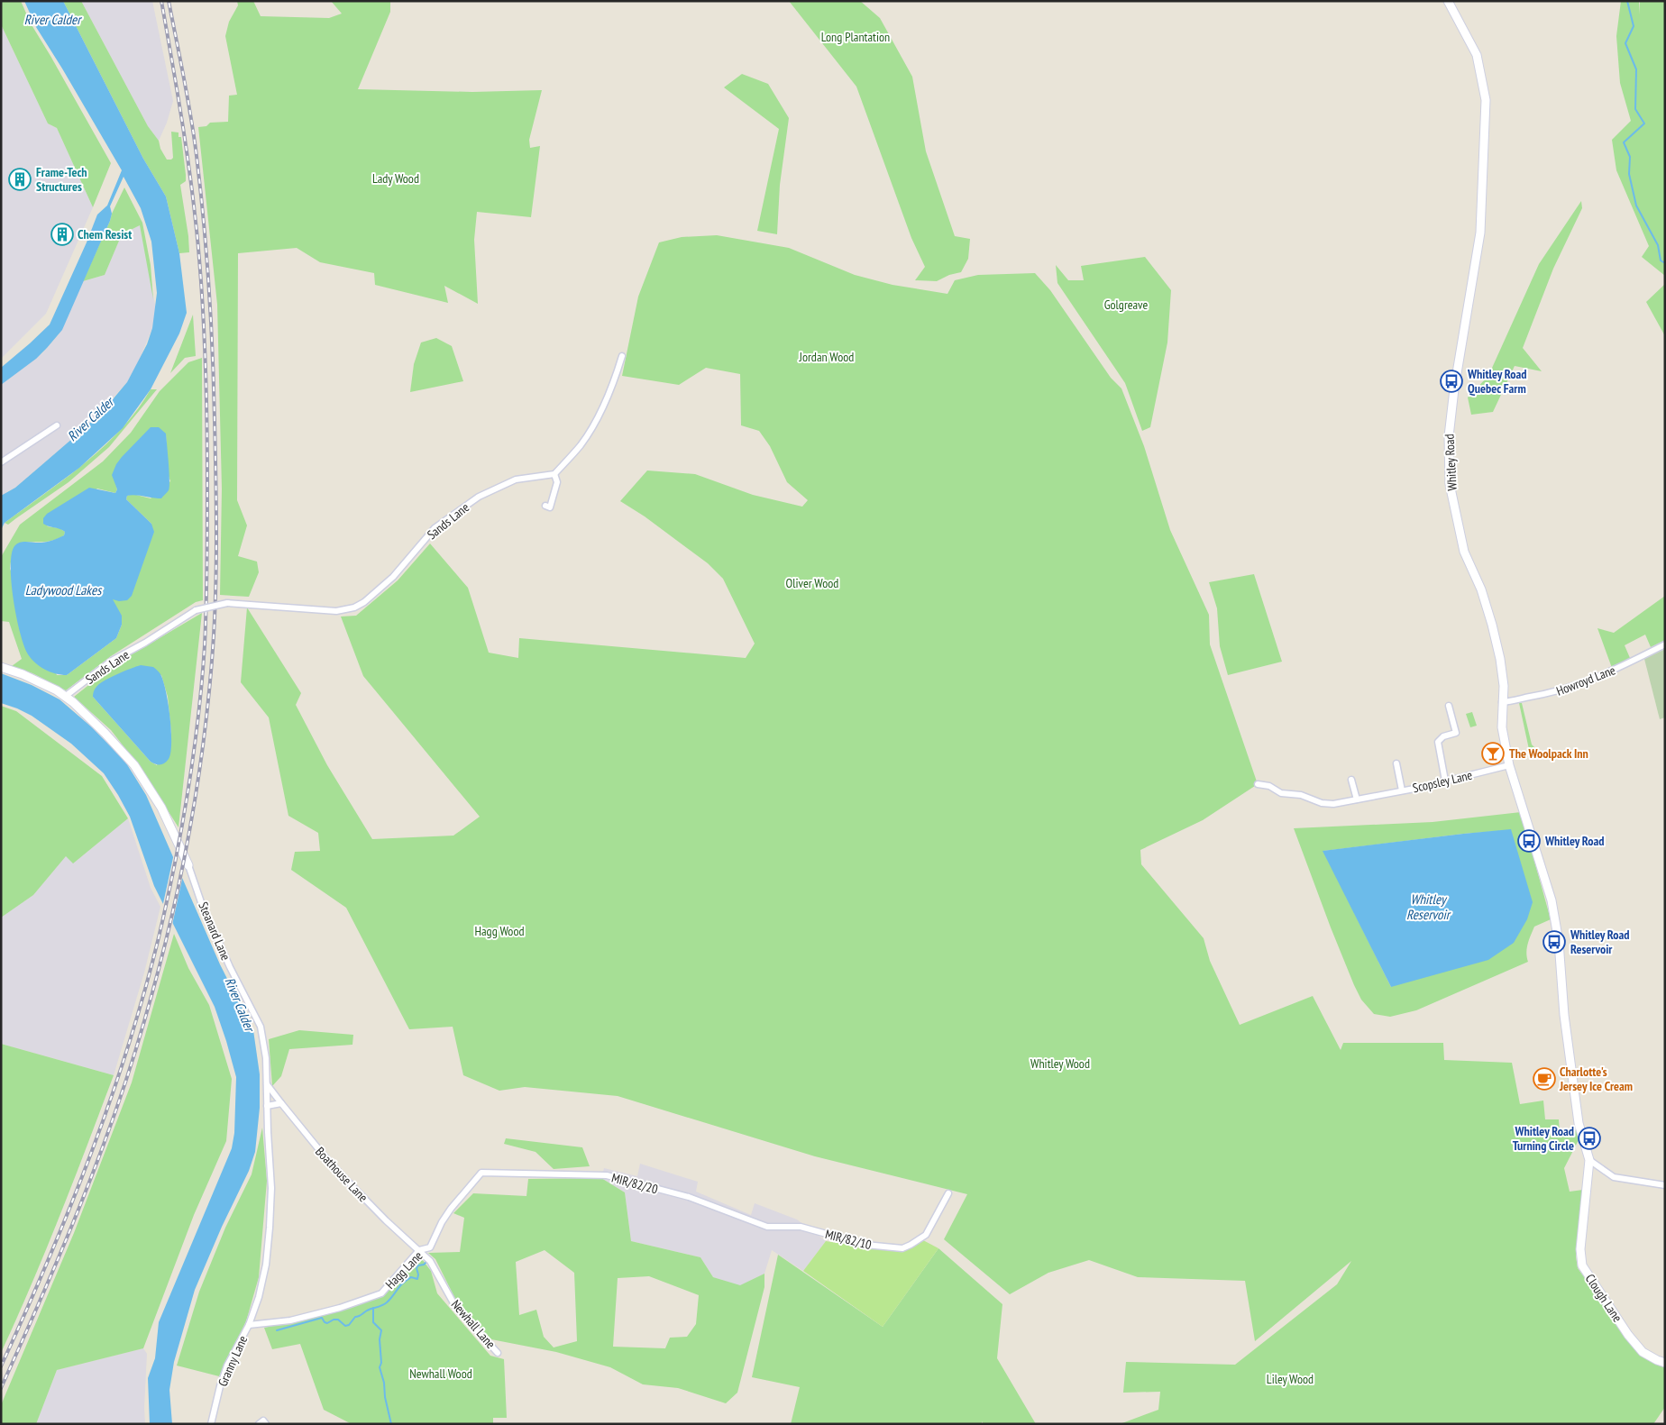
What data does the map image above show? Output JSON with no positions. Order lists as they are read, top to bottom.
{
  "streets": {
    "street": [
      "Whitley Road",
      "Sands Lane",
      "Howroyd Lane",
      "Scopsley Lane",
      "Steanard Lane",
      "Boathouse Lane",
      "MIR/82/20",
      "MIR/82/10",
      "Hagg Lane",
      "Clough Lane",
      "Newhall Lane",
      "Granny Lane"
    ]
  },
  "crossings": [
    ["Whitley Road", "Howroyd Lane"],
    ["Whitley Road", "Scopsley Lane"],
    ["Whitley Road", "Clough Lane"],
    ["Sands Lane", "Steanard Lane"],
    ["Steanard Lane", "Boathouse Lane"],
    ["Steanard Lane", "Hagg Lane"],
    ["Steanard Lane", "Granny Lane"],
    ["Boathouse Lane", "Hagg Lane"],
    ["Boathouse Lane", "Newhall Lane"],
    ["MIR/82/20", "MIR/82/10"],
    ["MIR/82/20", "Hagg Lane"],
    ["Hagg Lane", "Newhall Lane"],
    ["Hagg Lane", "Granny Lane"]
  ],
  "water": ["River Calder", "Ladywood Lakes", "Whitley Reservoir"],
  "parks": [
    "Long Plantation",
    "Lady Wood",
    "Golgreave",
    "Jordan Wood",
    "Oliver Wood",
    "Hagg Wood",
    "Whitley Wood",
    "Newhall Wood",
    "Liley Wood"
  ],
  "places": {
    "building": ["Frame-Tech Structures", "Chem Resist"],
    "bus stop": [
      "Whitley Road Quebec Farm",
      "Whitley Road",
      "Whitley Road Reservoir",
      "Whitley Road Turning Circle"
    ],
    "bar": ["The Woolpack Inn"],
    "cafe": ["Charlotte's Jersey Ice Cream"]
  }
}
